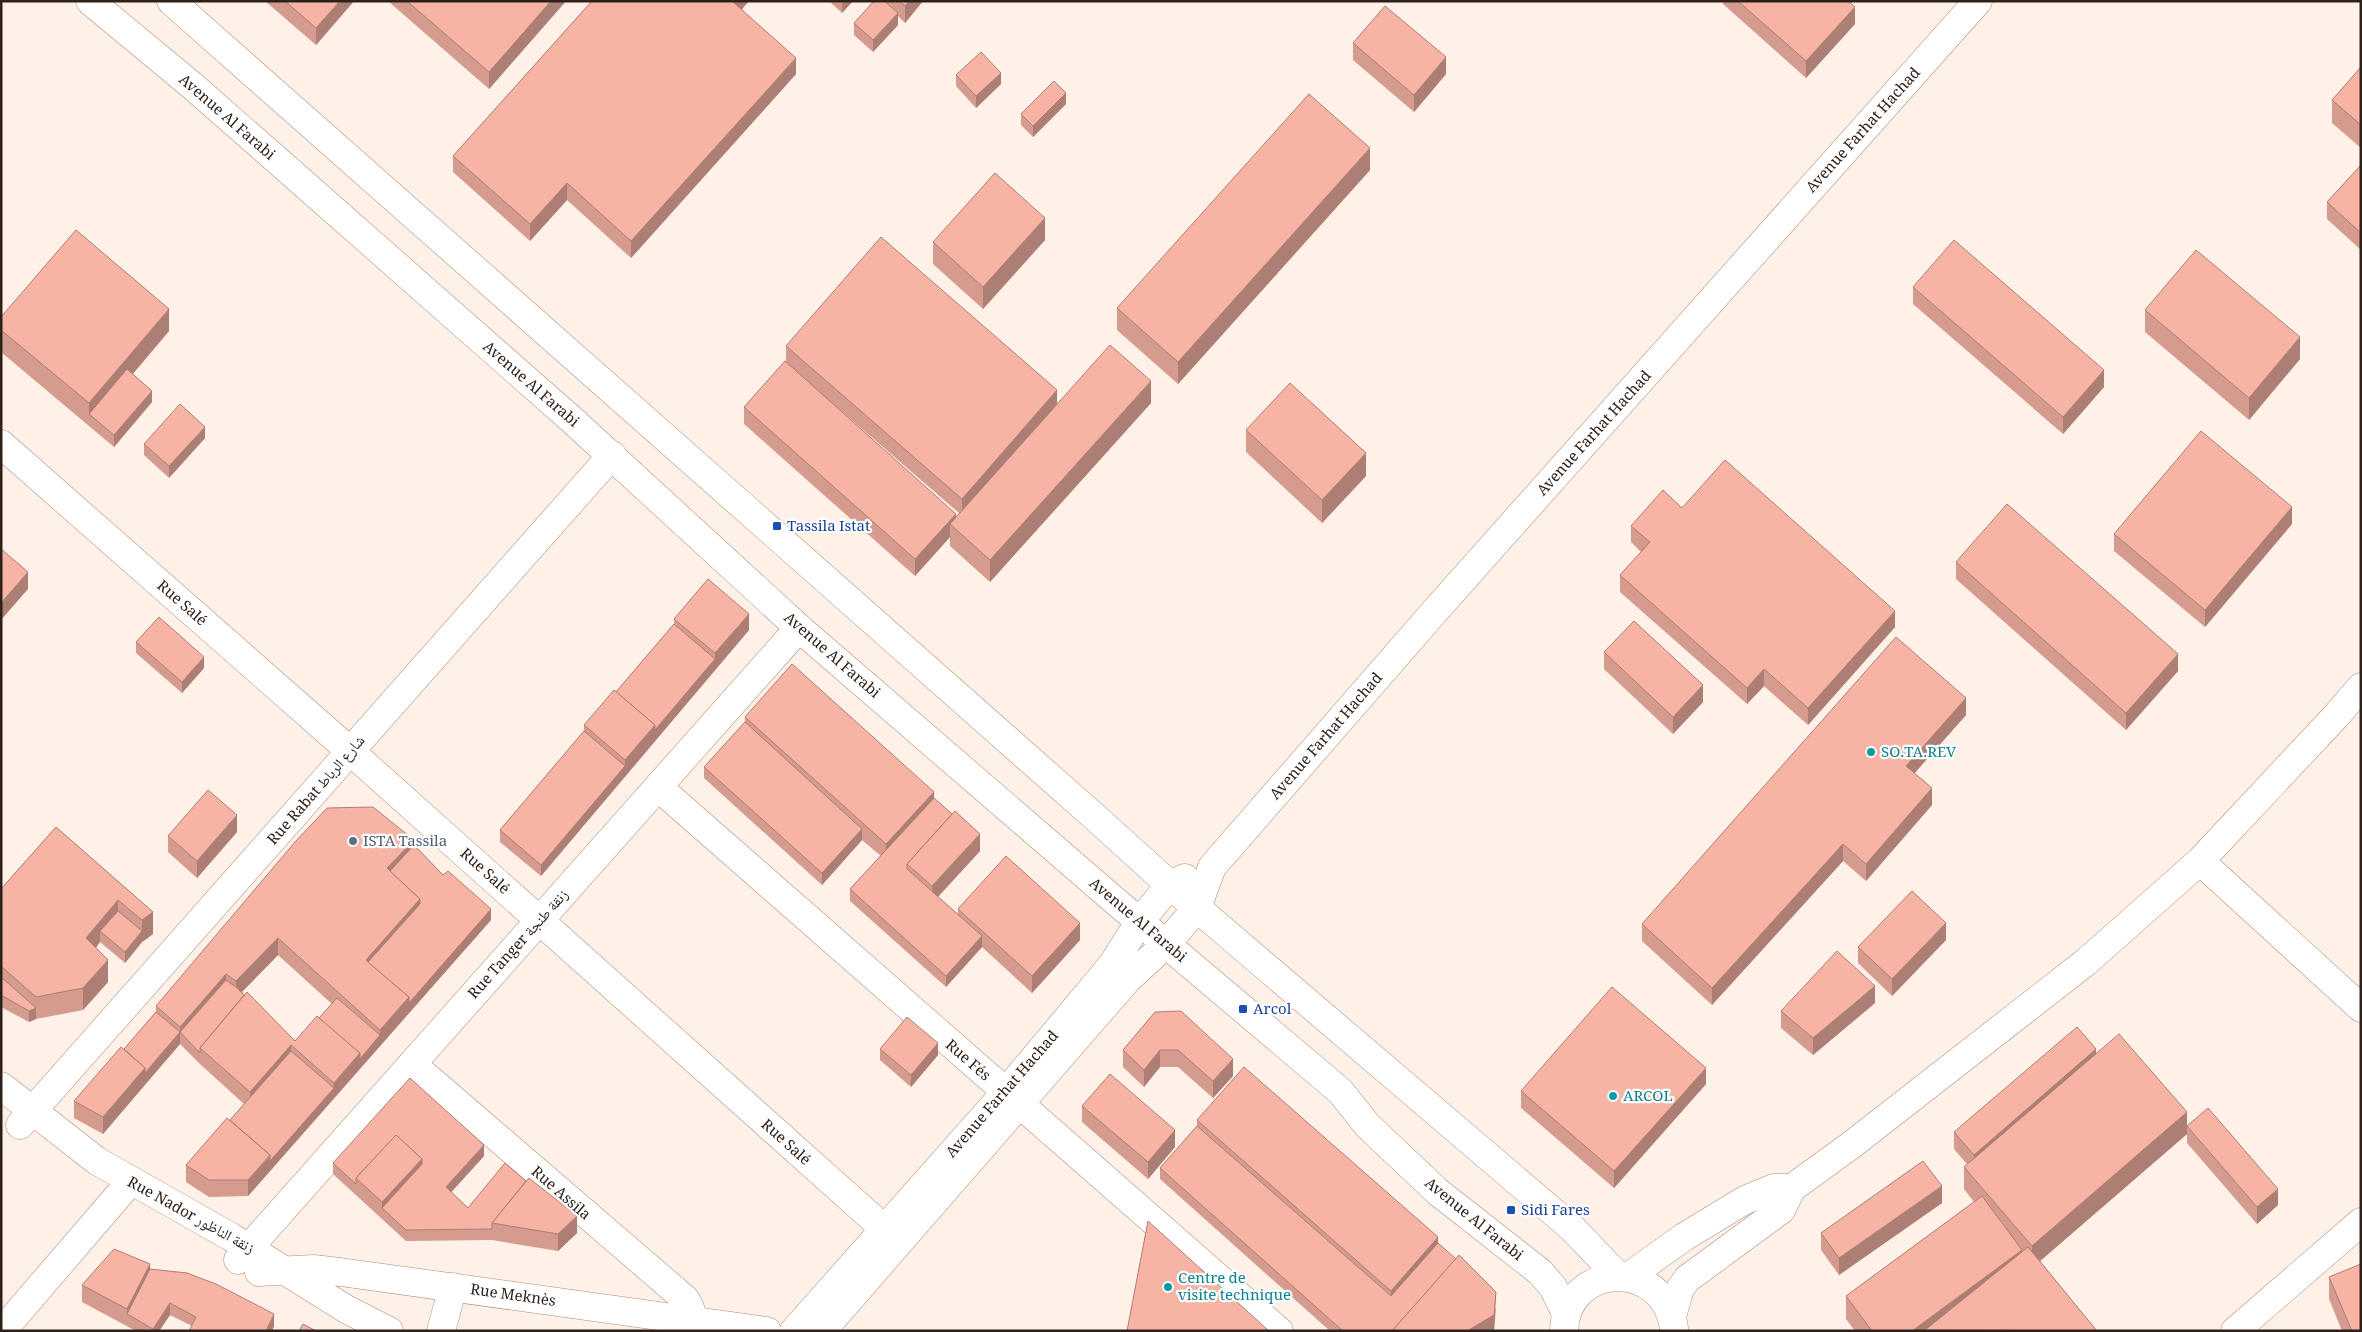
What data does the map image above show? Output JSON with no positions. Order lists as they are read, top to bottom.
{
  "streets": {
    "street": [
      "Avenue Al Farabi",
      "Avenue Farhat Hachad",
      "Rue Salé",
      "Rue Rabat شارع الرباط",
      "Rue Tanger زنقة طنجة",
      "Rue Fés",
      "Rue Assila",
      "Rue Nador زنقة الناظور",
      "Rue Meknès"
    ]
  },
  "crossings": [
    ["Avenue Al Farabi", "Avenue Farhat Hachad"],
    ["Avenue Al Farabi", "Rue Rabat شارع الرباط"],
    ["Avenue Al Farabi", "Rue Tanger زنقة طنجة"],
    ["Avenue Farhat Hachad", "Rue Salé"],
    ["Avenue Farhat Hachad", "Rue Fés"],
    ["Rue Salé", "Rue Rabat شارع الرباط"],
    ["Rue Salé", "Rue Tanger زنقة طنجة"],
    ["Rue Rabat شارع الرباط", "Rue Nador زنقة الناظور"],
    ["Rue Tanger زنقة طنجة", "Rue Fés"],
    ["Rue Tanger زنقة طنجة", "Rue Assila"],
    ["Rue Tanger زنقة طنجة", "Rue Nador زنقة الناظور"],
    ["Rue Tanger زنقة طنجة", "Rue Meknès"],
    ["Rue Assila", "Rue Meknès"],
    ["Rue Nador زنقة الناظور", "Rue Meknès"]
  ],
  "places": {
    "transit": ["Tassila Istat", "Arcol", "Sidi Fares"],
    "other": [
      "SO.TA.REV",
      "ISTA Tassila",
      "ARCOL",
      "Centre de visite technique"
    ]
  }
}
